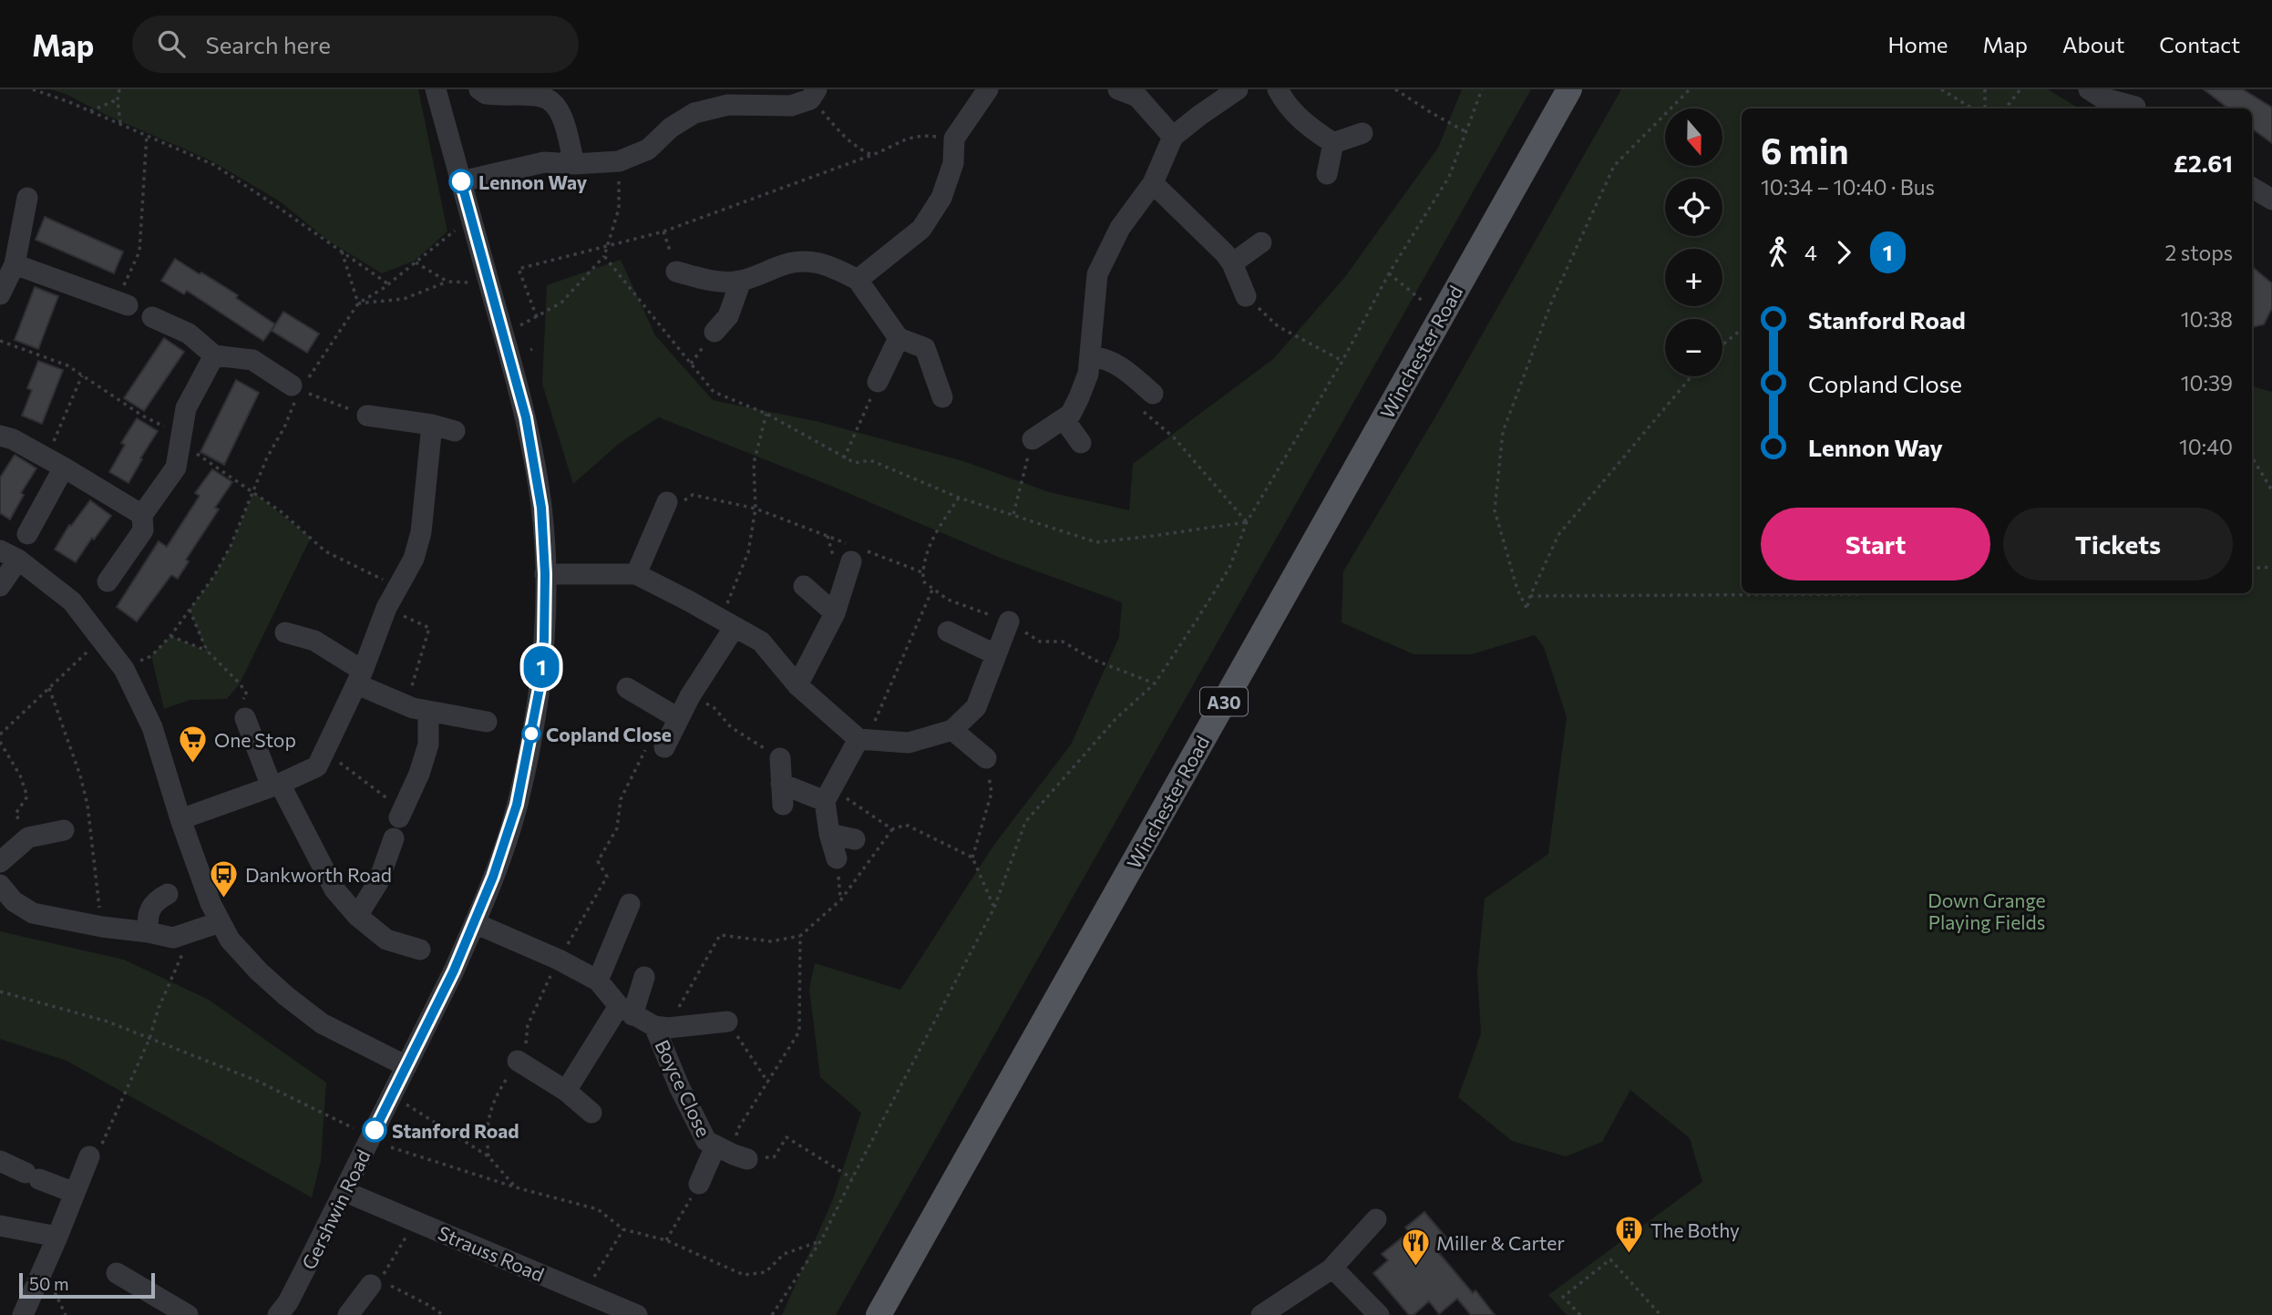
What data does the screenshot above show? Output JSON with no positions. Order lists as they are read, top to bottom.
{
  "streets": {
    "main road": ["Winchester Road", "A30"],
    "street": ["Boyce Close", "Gershwin Road", "Strauss Road"]
  },
  "crossings": [
    ["Boyce Close", "Gershwin Road"],
    ["Gershwin Road", "Strauss Road"]
  ],
  "parks": ["Down Grange Playing Fields"],
  "places": {
    "other": ["Lennon Way", "Copland Close", "Stanford Road"],
    "supermarket": ["One Stop"],
    "bus stop": ["Dankworth Road"],
    "building": ["The Bothy"],
    "restaurant": ["Miller & Carter"]
  },
  "lines": ["bus line 1"],
  "scale_bar": "50 m",
  "north": "bottom",
  "page": {
    "header": "Map",
    "search": "Search here",
    "nav": [
      "Home",
      "Map",
      "About",
      "Contact"
    ],
    "on_map": "1",
    "map_buttons": ["+", "−"],
    "heading": ["6 min", "10:34 – 10:40 · Bus", "£2.61"],
    "legs": ["4", "1", "2 stops"],
    "list": [
      {
        "name": "Stanford Road",
        "value": "10:38"
      },
      {
        "name": "Copland Close",
        "value": "10:39"
      },
      {
        "name": "Lennon Way",
        "value": "10:40"
      }
    ],
    "buttons": ["Start", "Tickets"],
    "scale": "50 m"
  }
}
